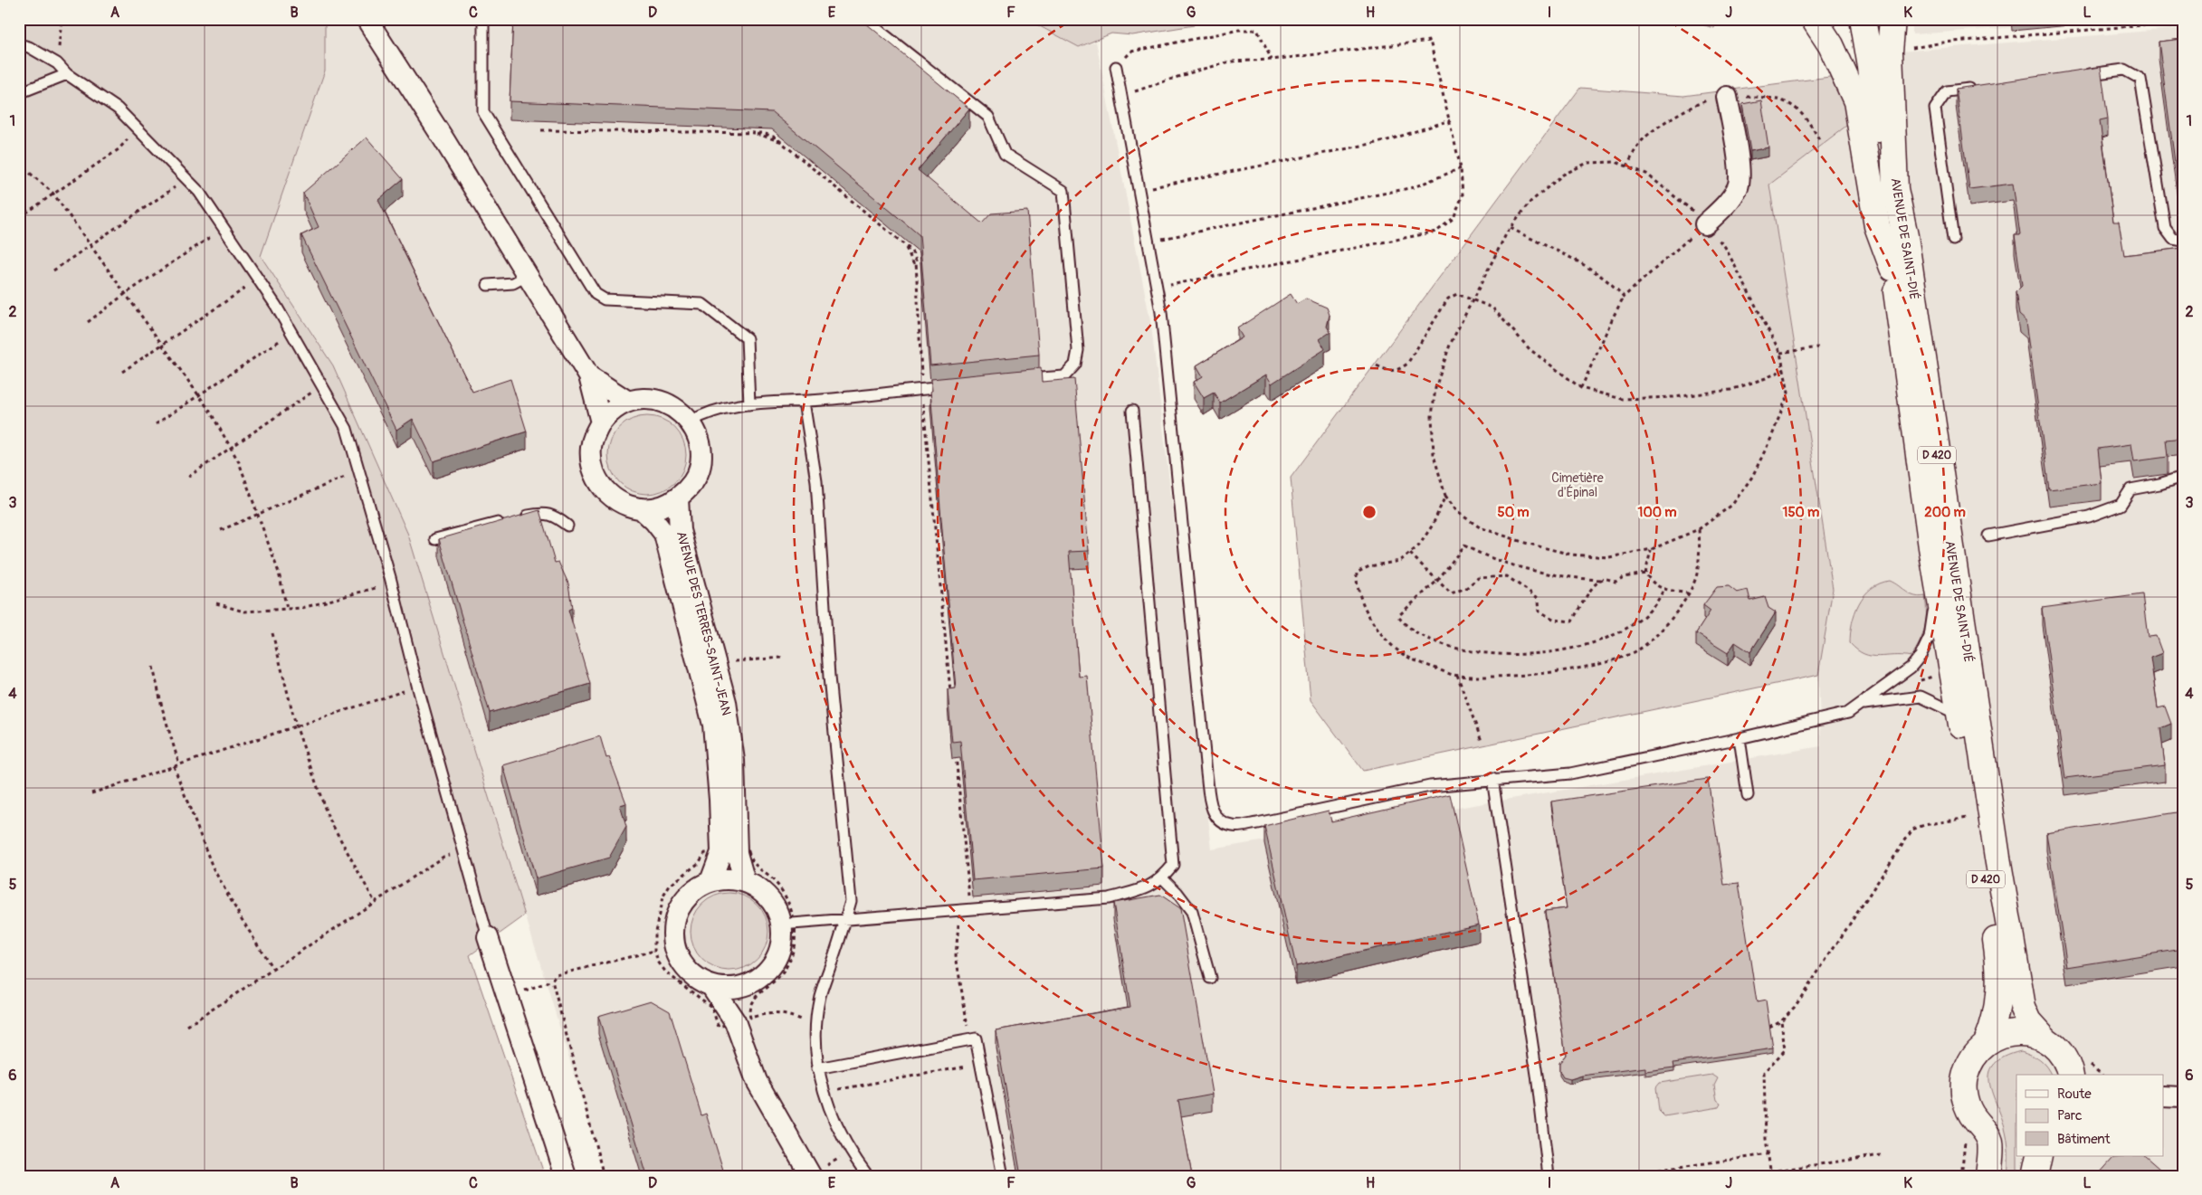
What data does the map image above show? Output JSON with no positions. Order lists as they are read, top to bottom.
{
  "streets": {
    "main road": ["AVENUE DE SAINT-DIÉ", "D 420"],
    "street": ["AVENUE DES TERRES-SAINT-JEAN"]
  },
  "parks": ["Cimetière d'Épinal"],
  "legend": ["Route", "Parc", "Bâtiment"],
  "grid": {
    "columns": [
      "A",
      "B",
      "C",
      "D",
      "E",
      "F",
      "G",
      "H",
      "I",
      "J",
      "K",
      "L"
    ],
    "rows": [
      "1",
      "2",
      "3",
      "4",
      "5",
      "6"
    ]
  },
  "rings": [
    "50 m",
    "100 m",
    "150 m",
    "200 m"
  ]
}
